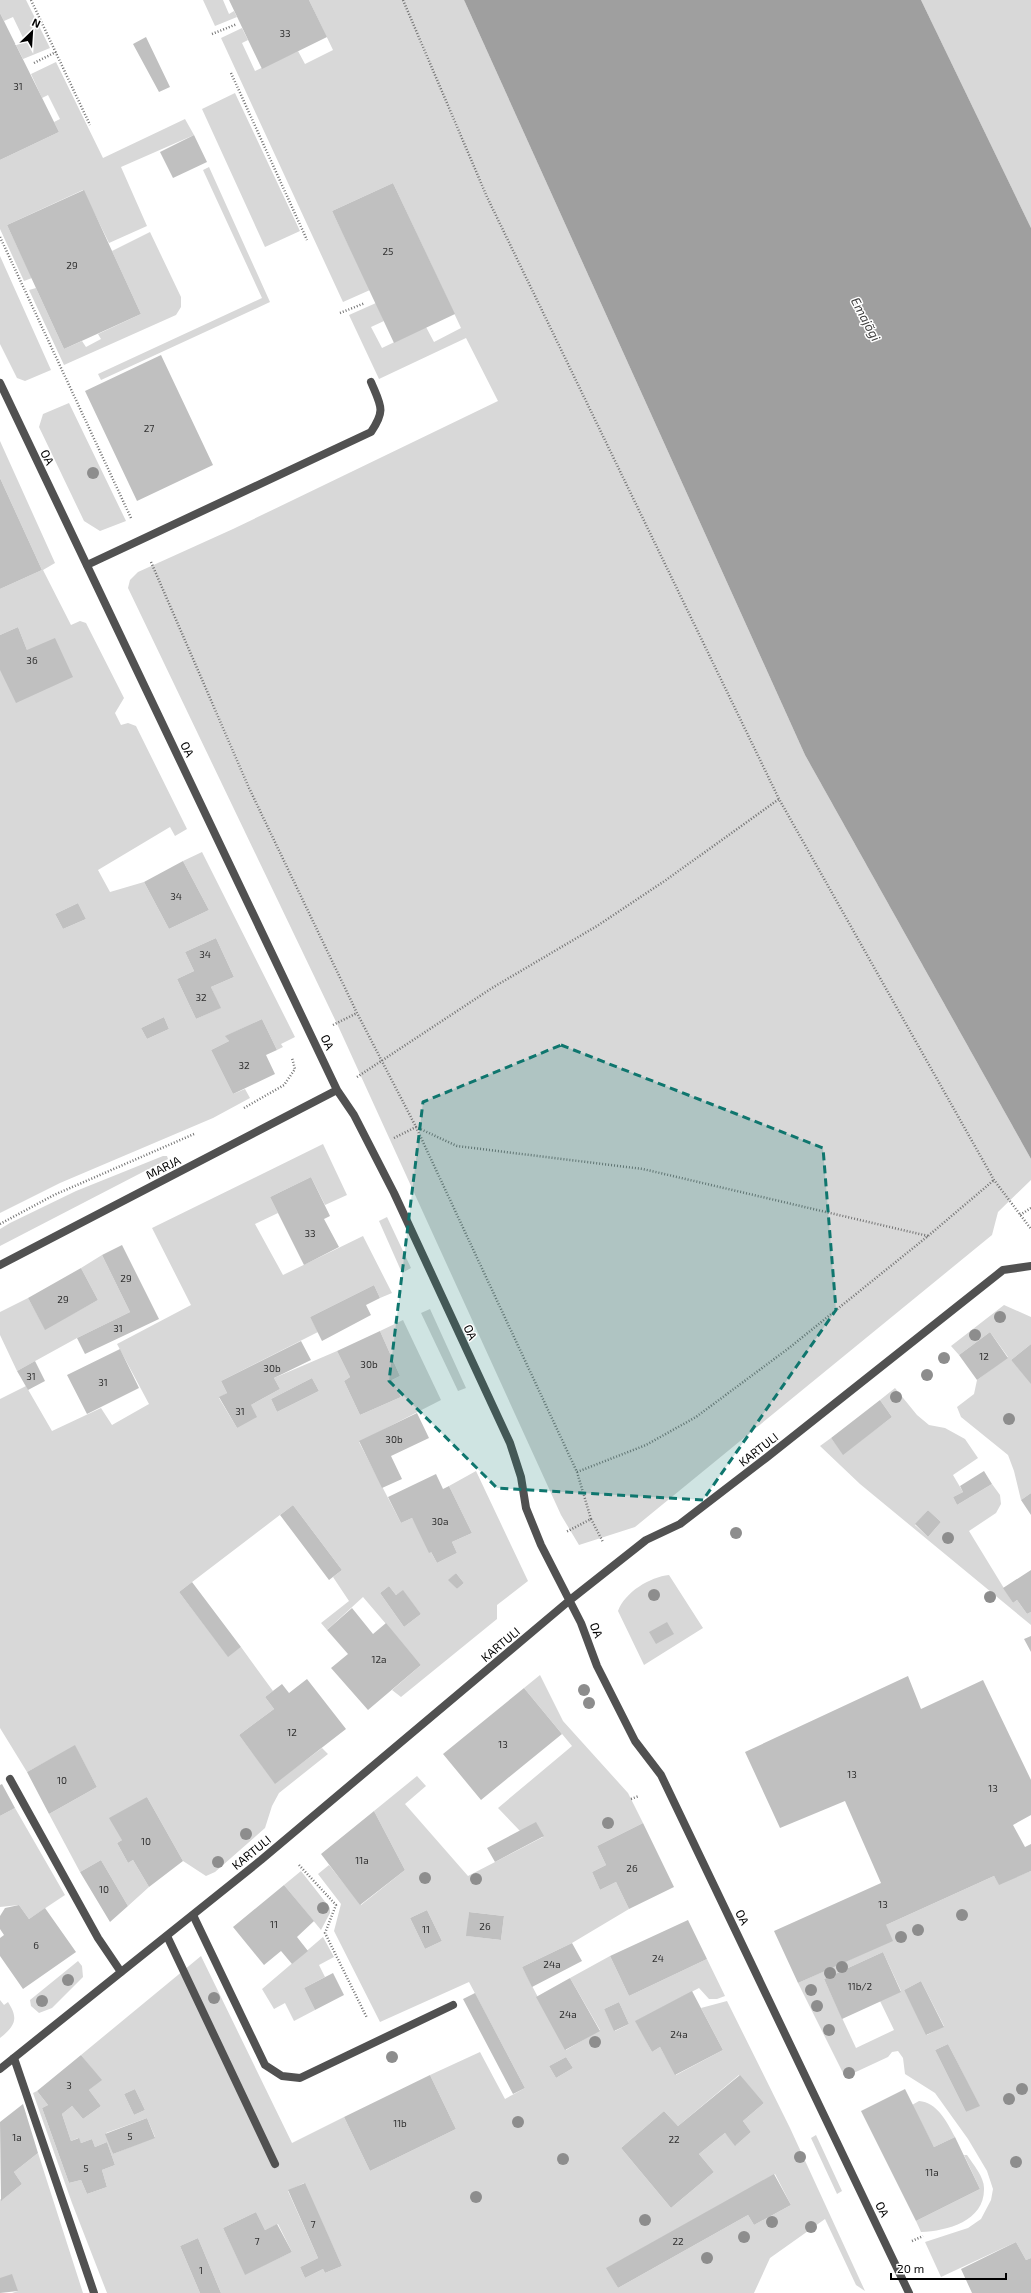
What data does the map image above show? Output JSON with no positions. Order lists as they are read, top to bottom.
{
  "streets": {
    "street": ["OA", "MARJA", "KARTULI"]
  },
  "crossings": [
    ["OA", "MARJA"],
    ["OA", "KARTULI"]
  ],
  "water": ["Emajõgi"],
  "house_numbers": [
    "33",
    "31",
    "25",
    "29",
    "27",
    "36",
    "34",
    "34",
    "32",
    "32",
    "33",
    "29",
    "29",
    "31",
    "12",
    "30b",
    "30b",
    "31",
    "31",
    "31",
    "30b",
    "30a",
    "12a",
    "12",
    "13",
    "13",
    "10",
    "13",
    "10",
    "11a",
    "26",
    "10",
    "13",
    "11",
    "26",
    "11",
    "6",
    "24",
    "24a",
    "11b/2",
    "24a",
    "24a",
    "3",
    "11b",
    "5",
    "1a",
    "22",
    "5",
    "11a",
    "7",
    "7",
    "22",
    "1"
  ],
  "scale_bar": "20 m",
  "north": "top right"
}
